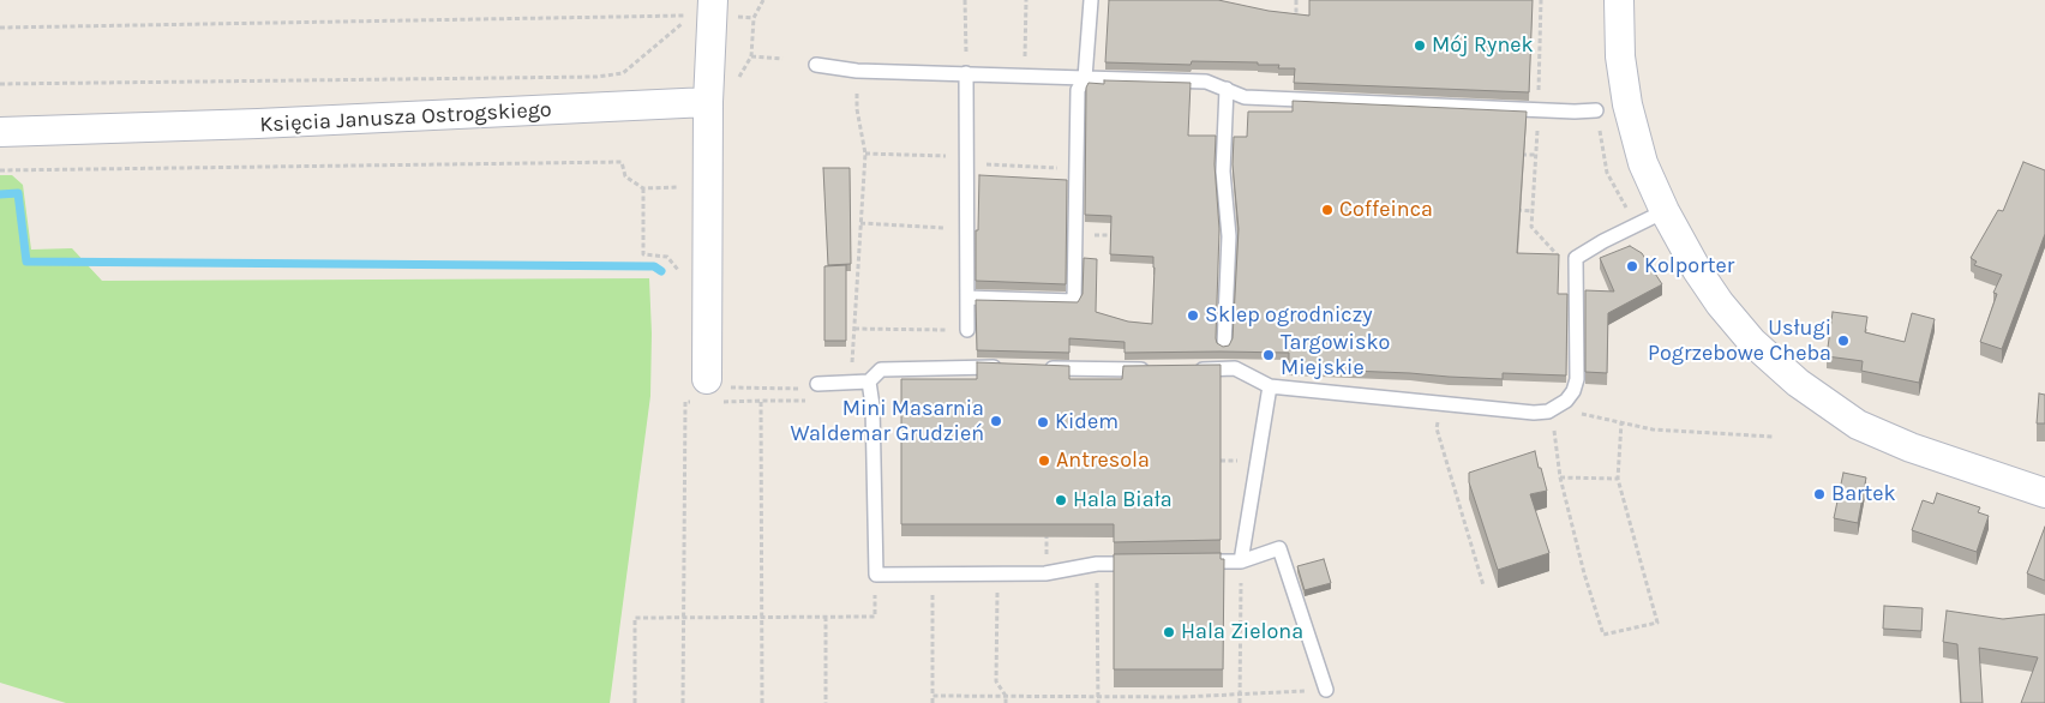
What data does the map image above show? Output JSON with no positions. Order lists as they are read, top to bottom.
{
  "streets": {
    "street": ["Księcia Janusza Ostrogskiego"]
  },
  "places": [
    "Mój Rynek",
    "Coffeinca",
    "Kolporter",
    "Sklep ogrodniczy",
    "Usługi Pogrzebowe Cheba",
    "Targowisko Miejskie",
    "Mini Masarnia Waldemar Grudzień",
    "Kidem",
    "Antresola",
    "Bartek",
    "Hala Biała",
    "Hala Zielona"
  ]
}
